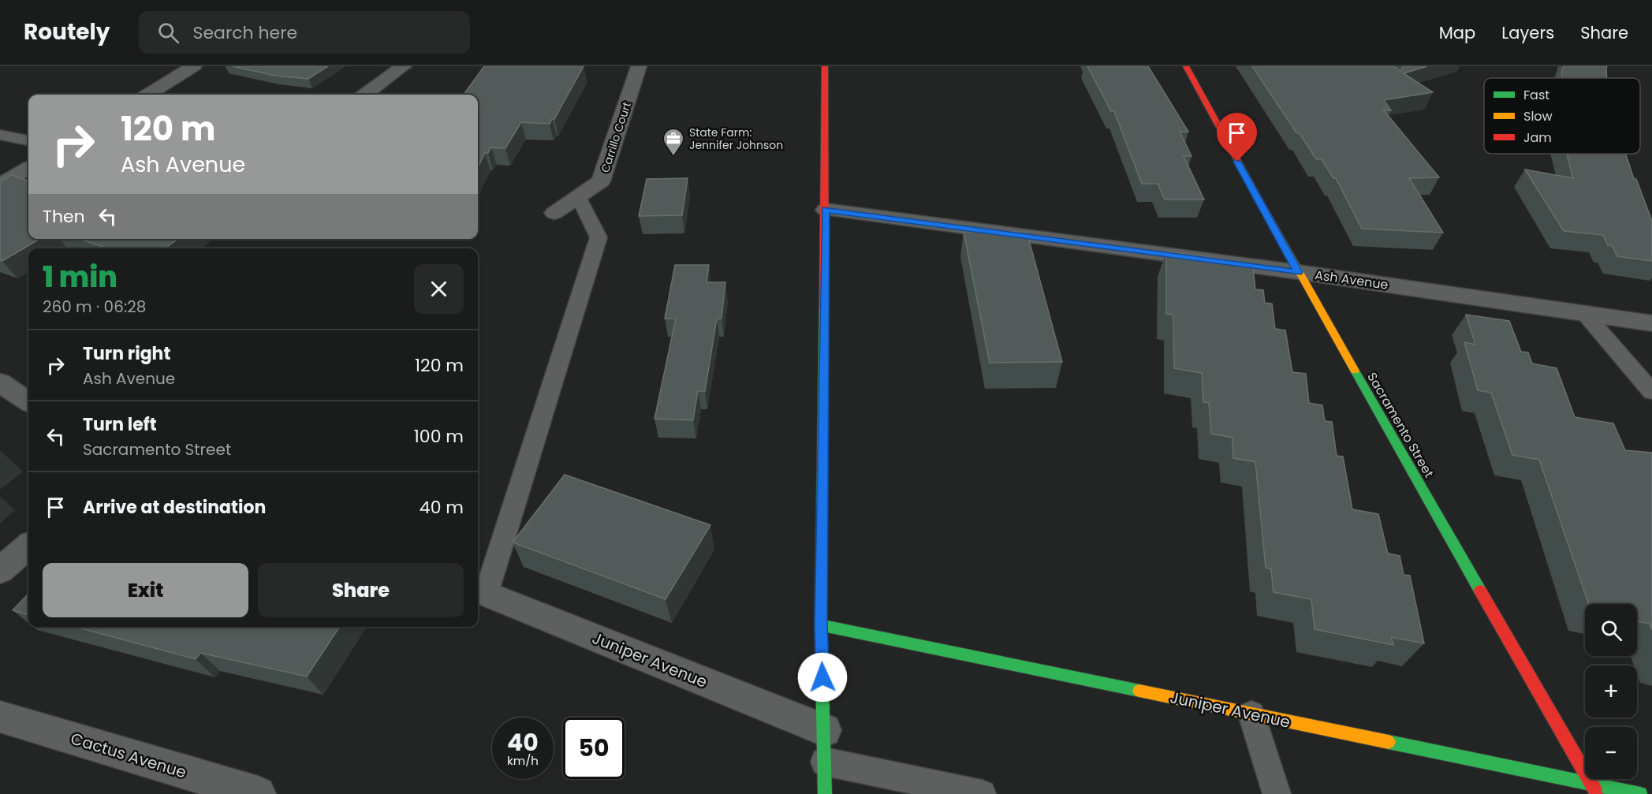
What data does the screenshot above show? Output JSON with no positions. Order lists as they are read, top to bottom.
{
  "streets": {
    "street": [
      "Carrillo Court",
      "Ash Avenue",
      "Sacramento Street",
      "Juniper Avenue",
      "Cactus Avenue"
    ]
  },
  "crossings": [
    ["Ash Avenue", "Sacramento Street"],
    ["Sacramento Street", "Juniper Avenue"]
  ],
  "places": {
    "office": ["State Farm: Jennifer Johnson"]
  },
  "legend": ["Fast", "Slow", "Jam"],
  "page": {
    "header": "Routely",
    "search": "Search here",
    "nav": ["Map", "Layers", "Share"],
    "turn": ["120 m", "Ash Avenue"],
    "then": "Then",
    "heading": ["1 min", "260 m · 06:28"],
    "list": [
      {
        "name": "Turn right",
        "note": "Ash Avenue",
        "value": "120 m"
      },
      {
        "name": "Turn left",
        "note": "Sacramento Street",
        "value": "100 m"
      },
      {
        "name": "Arrive at destination",
        "value": "40 m"
      }
    ],
    "buttons": ["Exit", "Share"],
    "map_buttons": ["+", "−"],
    "speed": "40 km/h",
    "limit": "50"
  }
}
